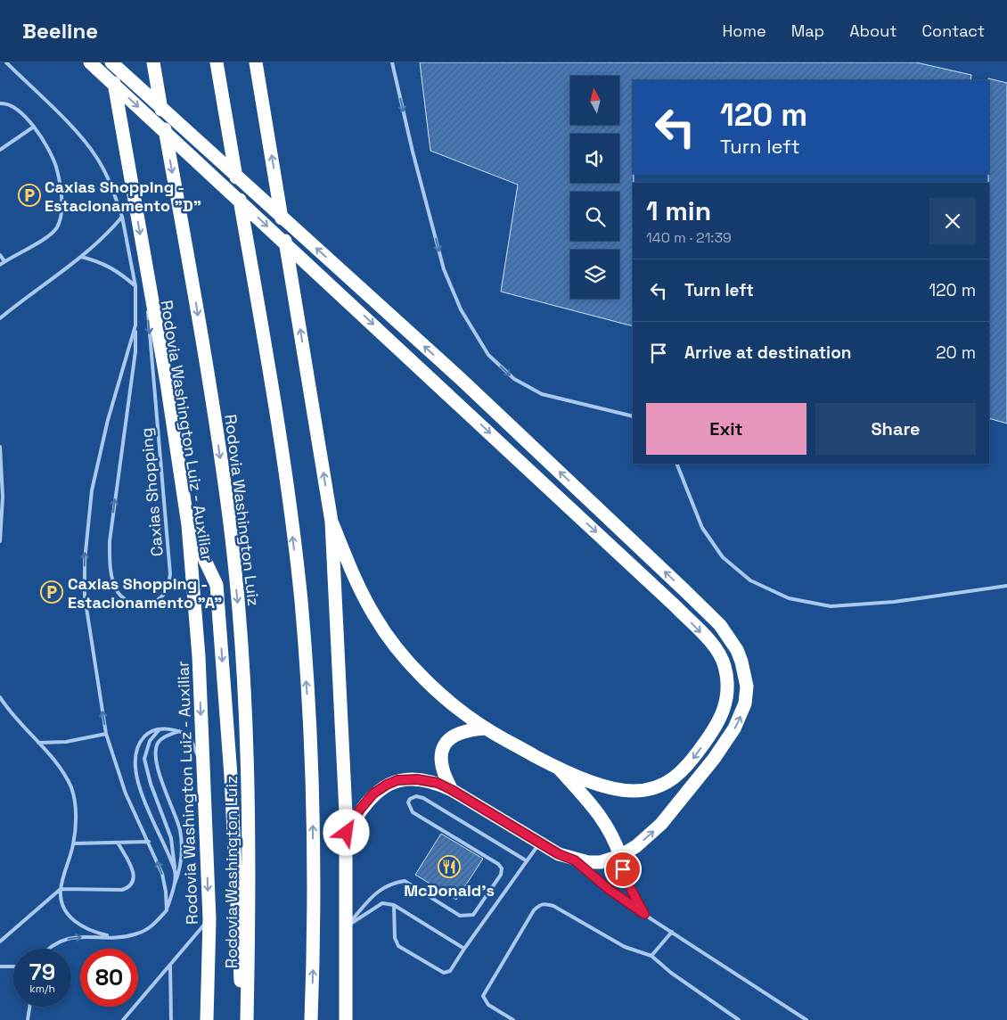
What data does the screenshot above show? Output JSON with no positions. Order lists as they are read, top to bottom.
{
  "streets": {
    "highway": ["Rodovia Washington Luiz - Auxiliar", "Rodovia Washington Luiz"],
    "lane": ["Caxias Shopping"]
  },
  "crossings": [
    ["Rodovia Washington Luiz - Auxiliar", "Caxias Shopping"]
  ],
  "places": {
    "parking": ["Caxias Shopping - Estacionamento \"D\"", "Caxias Shopping - Estacionamento \"A\""],
    "restaurant": ["McDonald's"]
  },
  "north": "top",
  "page": {
    "header": "Beeline",
    "nav": [
      "Home",
      "Map",
      "About",
      "Contact"
    ],
    "turn": ["120 m", "Turn left"],
    "heading": ["1 min", "140 m · 21:39"],
    "list": [
      {
        "name": "Turn left",
        "value": "120 m"
      },
      {
        "name": "Arrive at destination",
        "value": "20 m"
      }
    ],
    "buttons": ["Exit", "Share"],
    "speed": "79 km/h",
    "limit": "80"
  }
}
